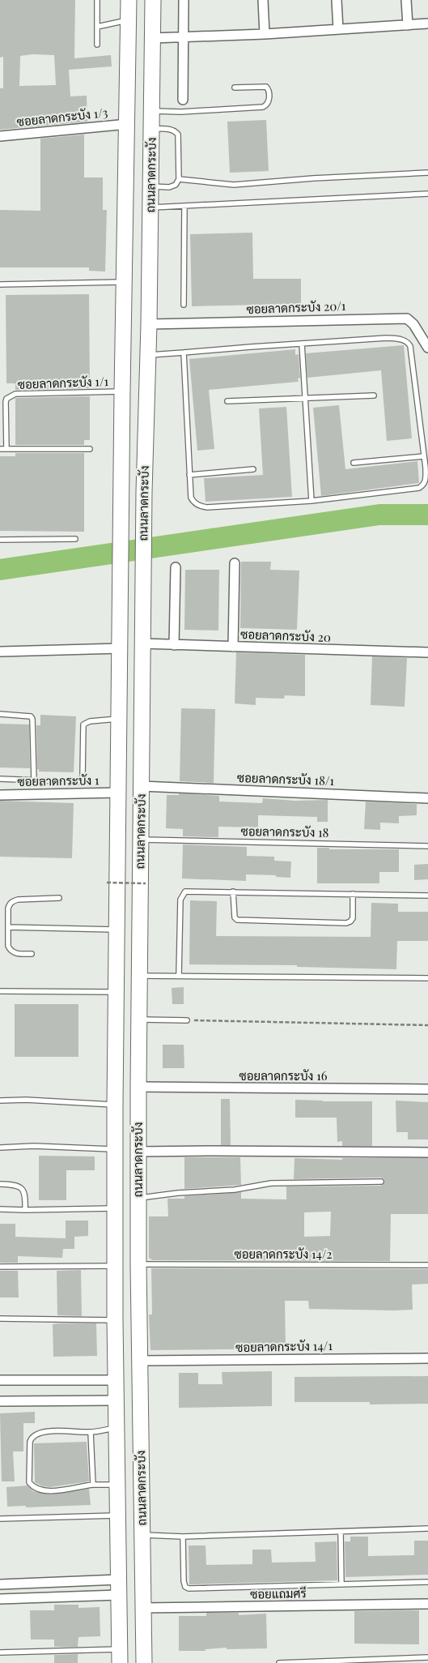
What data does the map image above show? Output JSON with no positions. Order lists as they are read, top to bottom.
{
  "streets": {
    "main road": ["ถนนลาดกระบัง"],
    "street": [
      "ซอยลาดกระบัง 1/3",
      "ซอยลาดกระบัง 20/1",
      "ซอยลาดกระบัง 20",
      "ซอยลาดกระบัง 18/1",
      "ซอยลาดกระบัง 1",
      "ซอยลาดกระบัง 16",
      "ซอยลาดกระบัง 14/1",
      "ซอยแถมศรี"
    ],
    "lane": ["ซอยลาดกระบัง 1/1", "ซอยลาดกระบัง 18", "ซอยลาดกระบัง 14/2"]
  },
  "crossings": [
    ["ซอยลาดกระบัง 1/3", "ถนนลาดกระบัง"],
    ["ถนนลาดกระบัง", "ซอยลาดกระบัง 20/1"],
    ["ถนนลาดกระบัง", "ซอยลาดกระบัง 1/1"],
    ["ถนนลาดกระบัง", "ซอยลาดกระบัง 20"],
    ["ถนนลาดกระบัง", "ซอยลาดกระบัง 18/1"],
    ["ถนนลาดกระบัง", "ซอยลาดกระบัง 1"],
    ["ถนนลาดกระบัง", "ซอยลาดกระบัง 18"],
    ["ถนนลาดกระบัง", "ซอยลาดกระบัง 16"],
    ["ถนนลาดกระบัง", "ซอยลาดกระบัง 14/2"],
    ["ถนนลาดกระบัง", "ซอยลาดกระบัง 14/1"],
    ["ถนนลาดกระบัง", "ซอยแถมศรี"]
  ]
}
